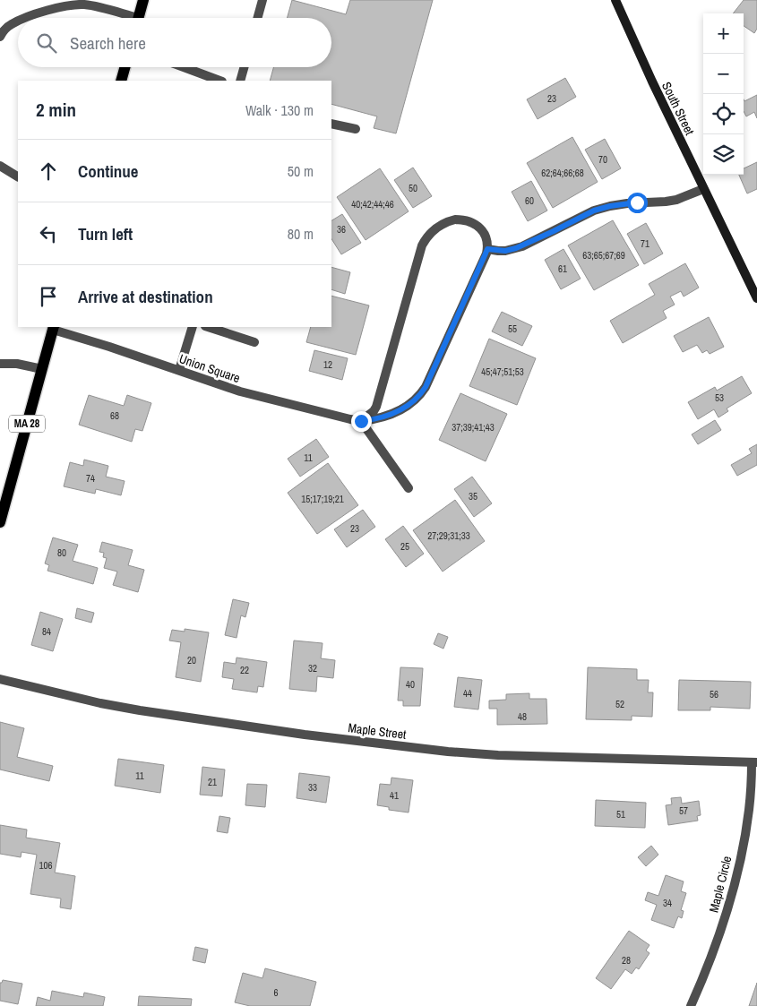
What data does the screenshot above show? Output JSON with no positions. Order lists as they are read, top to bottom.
{
  "streets": {
    "main road": ["South Street", "MA 28"],
    "street": ["Union Square", "Maple Street", "Maple Circle"]
  },
  "crossings": [
    ["Union Square", "MA 28"],
    ["Maple Street", "Maple Circle"]
  ],
  "house_numbers": [
    "23",
    "70",
    "62;64;66;68",
    "50",
    "60",
    "40;42;44;46",
    "36",
    "71",
    "63;65;67;69",
    "61",
    "55",
    "12",
    "45;47;51;53",
    "53",
    "68",
    "37;39;41;43",
    "11",
    "74",
    "35",
    "15;17;19;21",
    "23",
    "27;29;31;33",
    "25",
    "80",
    "84",
    "20",
    "32",
    "22",
    "40",
    "44",
    "56",
    "52",
    "48",
    "11",
    "21",
    "33",
    "41",
    "57",
    "51",
    "106",
    "34",
    "28",
    "6"
  ],
  "page": {
    "map_buttons": ["+", "−"],
    "search": "Search here",
    "heading": ["2 min", "Walk · 130 m"],
    "list": [
      ["Continue", "50 m"],
      ["Turn left", "80 m"],
      "Arrive at destination"
    ]
  }
}
